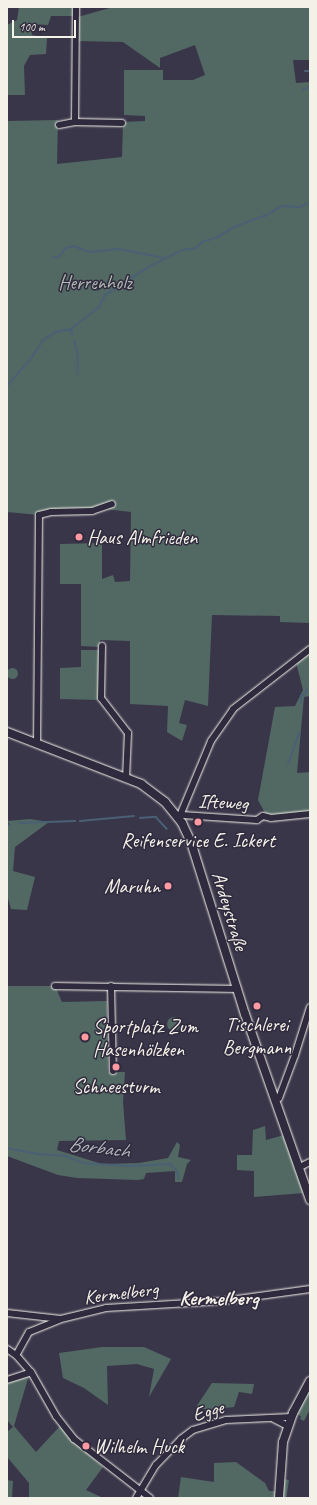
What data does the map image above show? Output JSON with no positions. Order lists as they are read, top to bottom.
{
  "streets": {
    "main road": ["Ardeystraße"],
    "street": ["Ifteweg", "Kermelberg", "Egge"]
  },
  "crossings": [
    ["Ifteweg", "Ardeystraße"]
  ],
  "districts": ["Kermelberg"],
  "water": ["Borbach"],
  "parks": ["Herrenholz"],
  "places": [
    "Haus Almfrieden",
    "Reifenservice E. Ickert",
    "Maruhn",
    "Tischlerei Bergmann",
    "Sportplatz Zum Hasenhölzken",
    "Schneesturm",
    "Wilhelm Huck"
  ],
  "scale_bar": "100 m"
}
